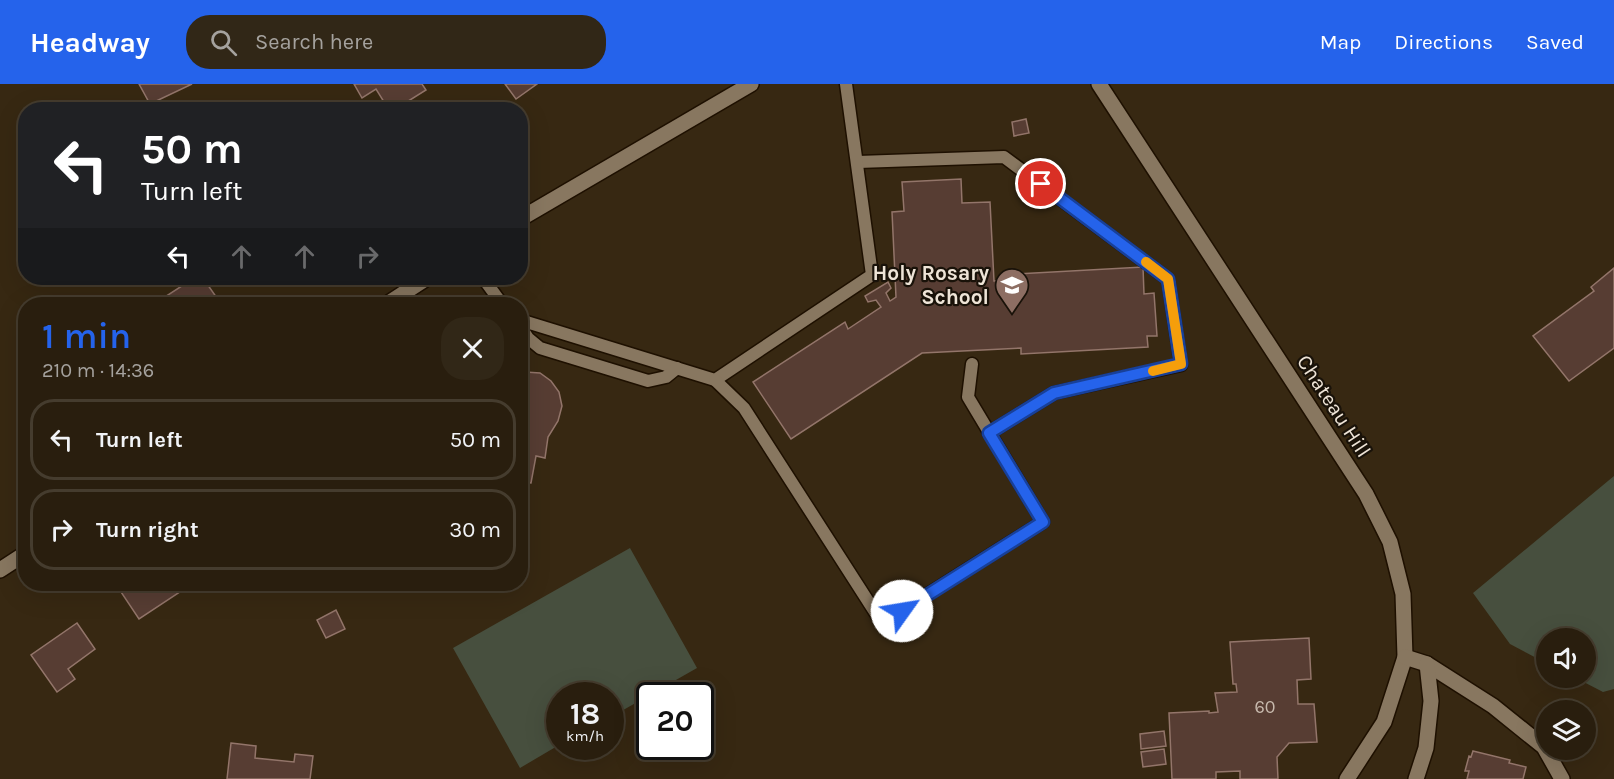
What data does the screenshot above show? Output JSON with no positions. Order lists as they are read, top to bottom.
{
  "streets": {
    "street": ["Chateau Hill"]
  },
  "places": {
    "school or university": ["Holy Rosary School"]
  },
  "house_numbers": ["60"],
  "page": {
    "header": "Headway",
    "search": "Search here",
    "nav": ["Map", "Directions", "Saved"],
    "turn": ["50 m", "Turn left"],
    "heading": ["1 min", "210 m · 14:36"],
    "list": [
      {
        "name": "Turn left",
        "value": "50 m"
      },
      {
        "name": "Turn right",
        "value": "30 m"
      }
    ],
    "speed": "18 km/h",
    "limit": "20"
  }
}
